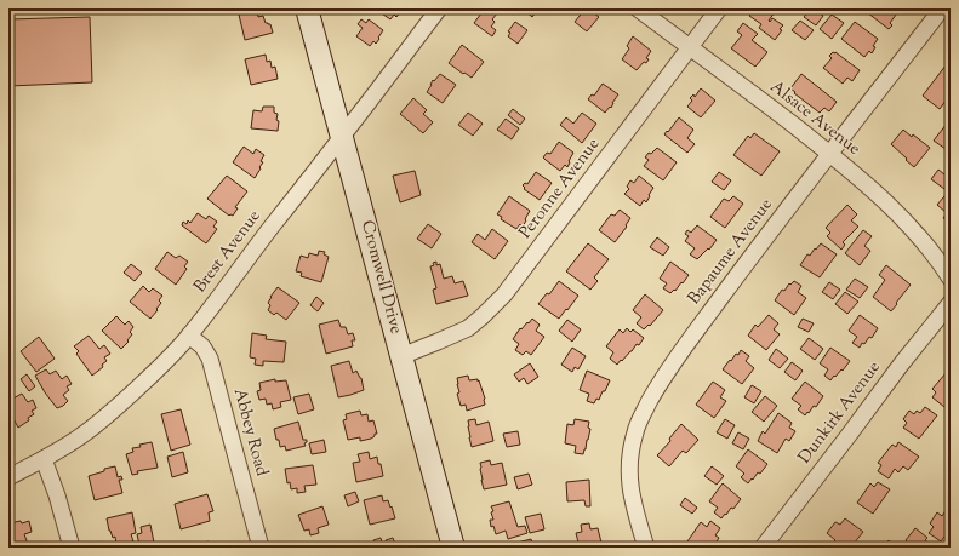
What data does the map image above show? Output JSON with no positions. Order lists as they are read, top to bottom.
{
  "streets": {
    "street": [
      "Alsace Avenue",
      "Peronne Avenue",
      "Brest Avenue",
      "Bapaume Avenue",
      "Cromwell Drive",
      "Dunkirk Avenue",
      "Abbey Road"
    ]
  },
  "crossings": [
    ["Alsace Avenue", "Peronne Avenue"],
    ["Alsace Avenue", "Bapaume Avenue"],
    ["Peronne Avenue", "Cromwell Drive"],
    ["Brest Avenue", "Cromwell Drive"],
    ["Brest Avenue", "Abbey Road"]
  ]
}
